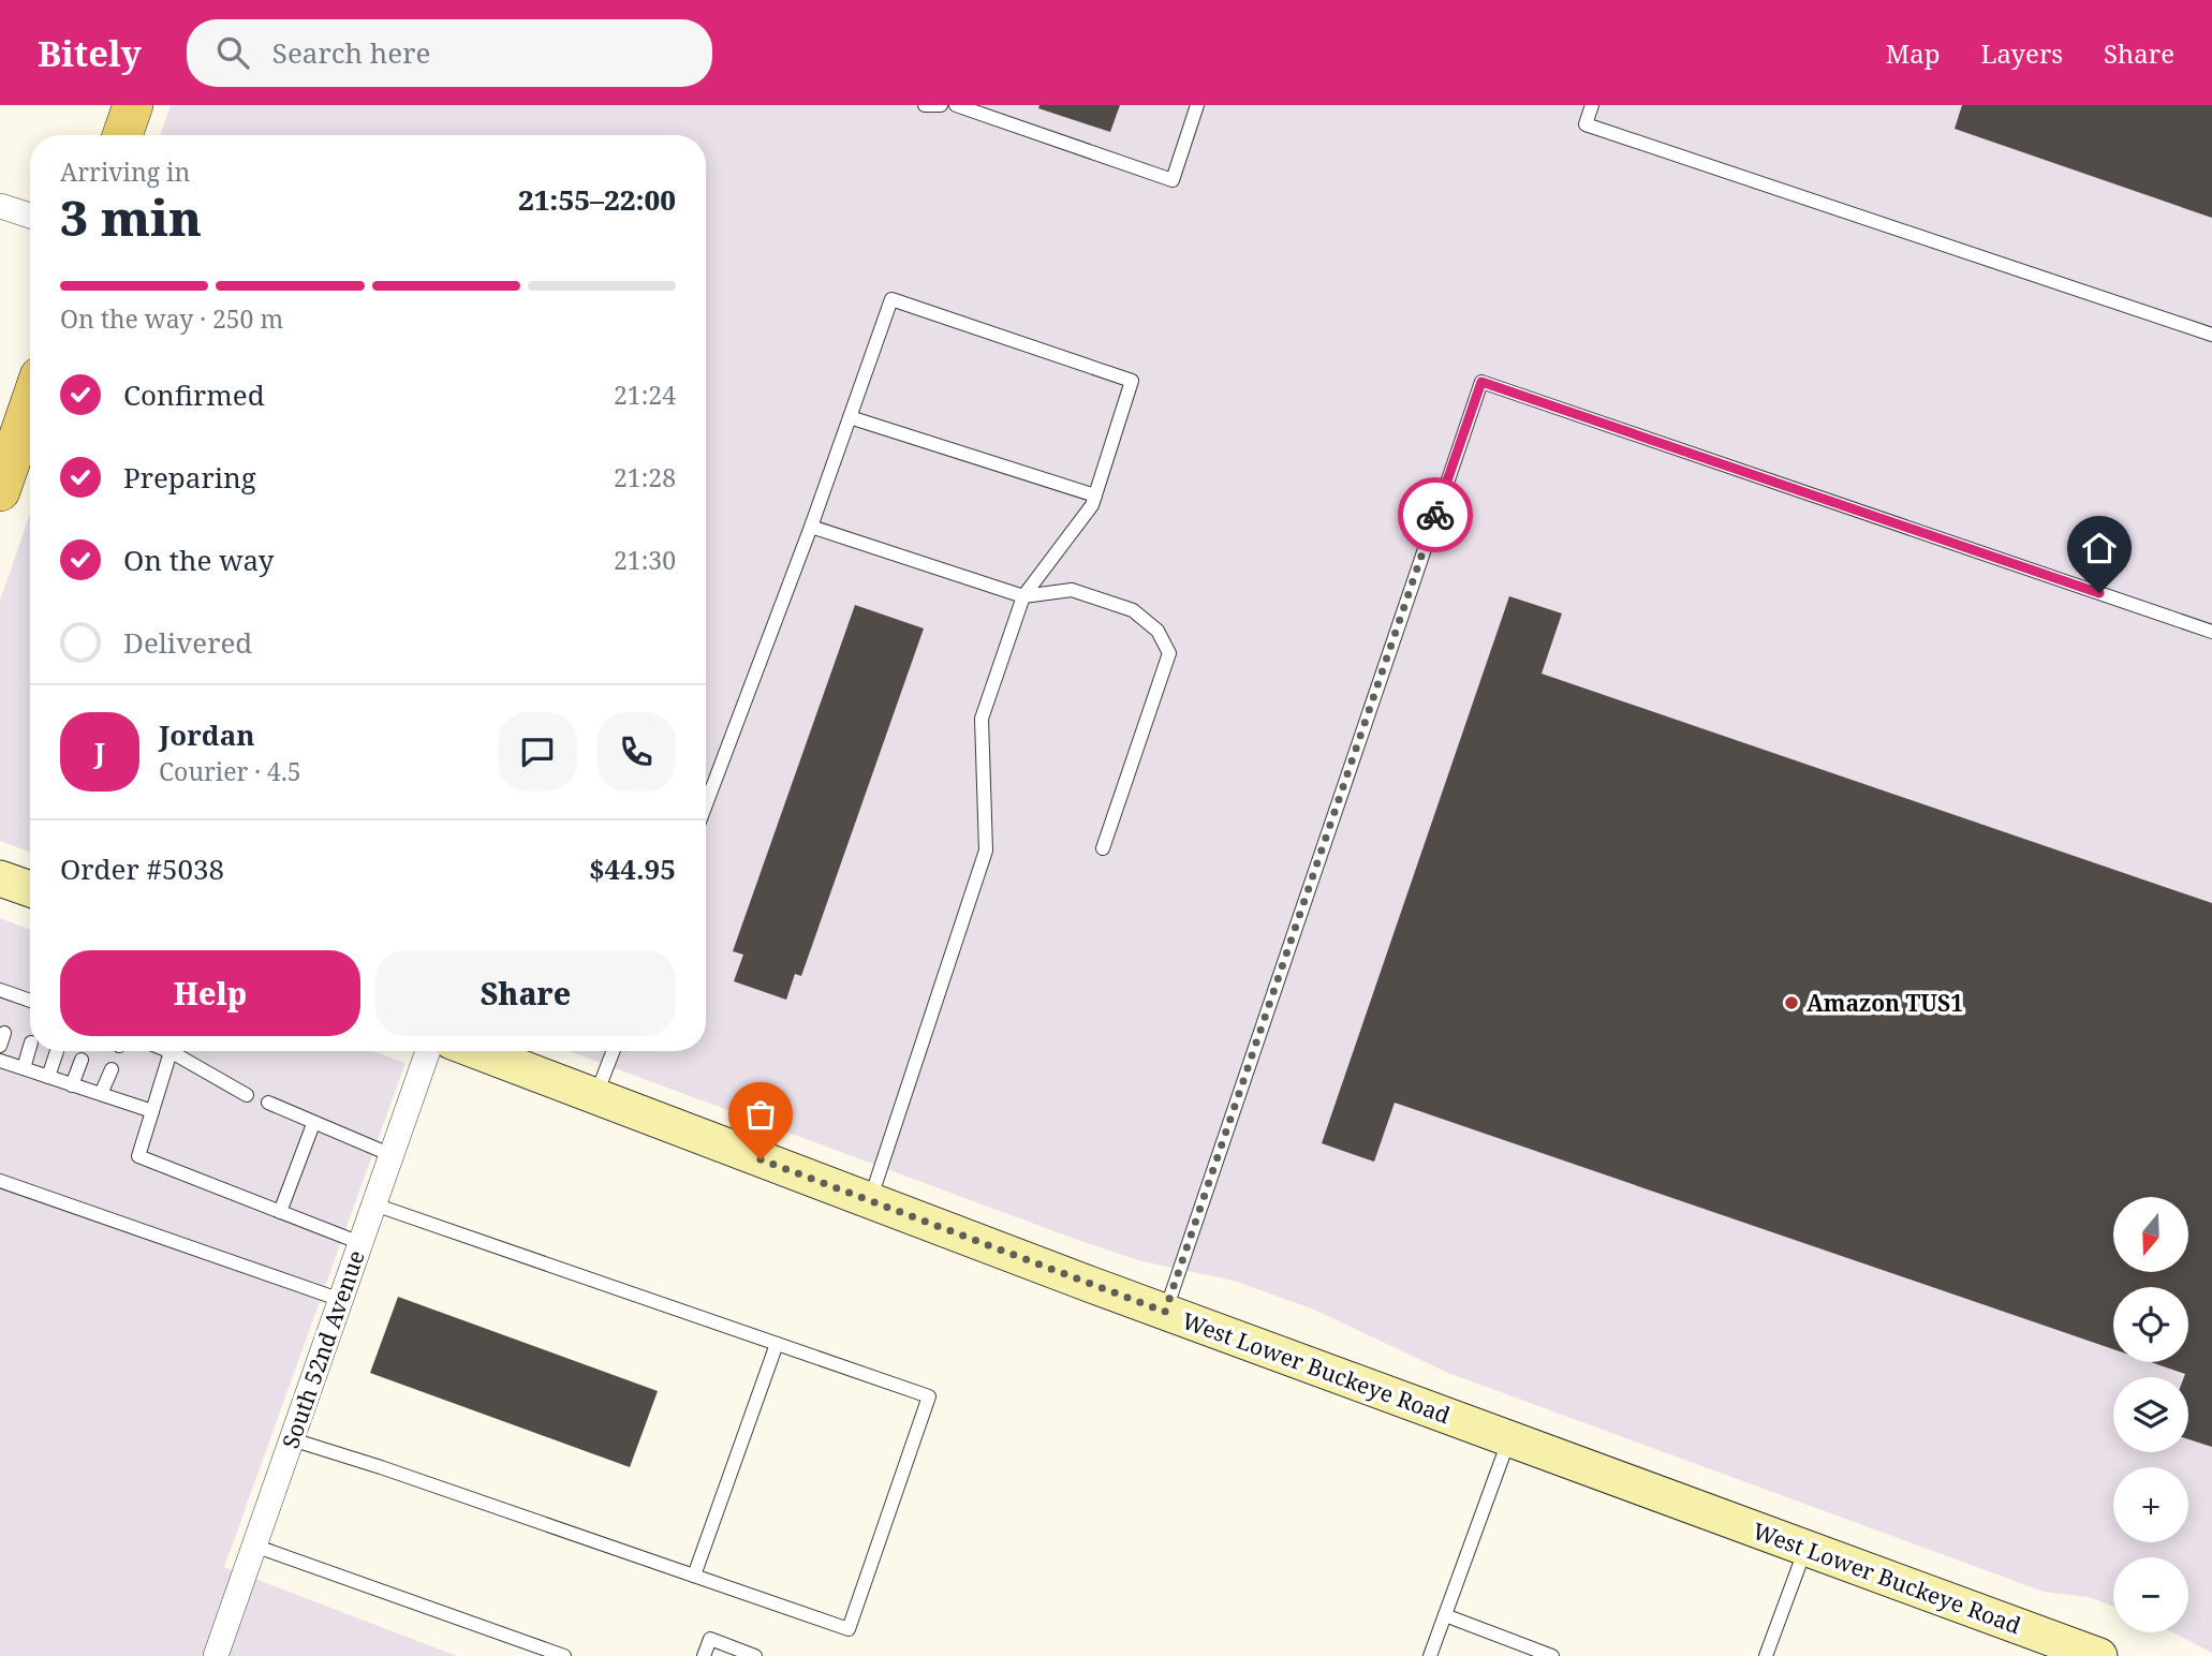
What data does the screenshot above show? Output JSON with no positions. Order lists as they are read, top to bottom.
{
  "streets": {
    "main road": ["West Lower Buckeye Road"],
    "street": ["South 52nd Avenue"]
  },
  "places": ["Amazon TUS1"],
  "north": "bottom",
  "page": {
    "header": "Bitely",
    "search": "Search here",
    "nav": ["Map", "Layers", "Share"],
    "heading": ["3 min", "Arriving in", "21:55–22:00"],
    "panel": [
      "Jordan",
      "Courier · 4.5",
      "Order #5038",
      "$44.95"
    ],
    "bar": "On the way · 250 m",
    "list": [
      ["Confirmed", "21:24"],
      ["Preparing", "21:28"],
      ["On the way", "21:30"],
      "Delivered"
    ],
    "round": "J",
    "buttons": ["Help", "Share"],
    "map_buttons": ["+", "−"]
  }
}
